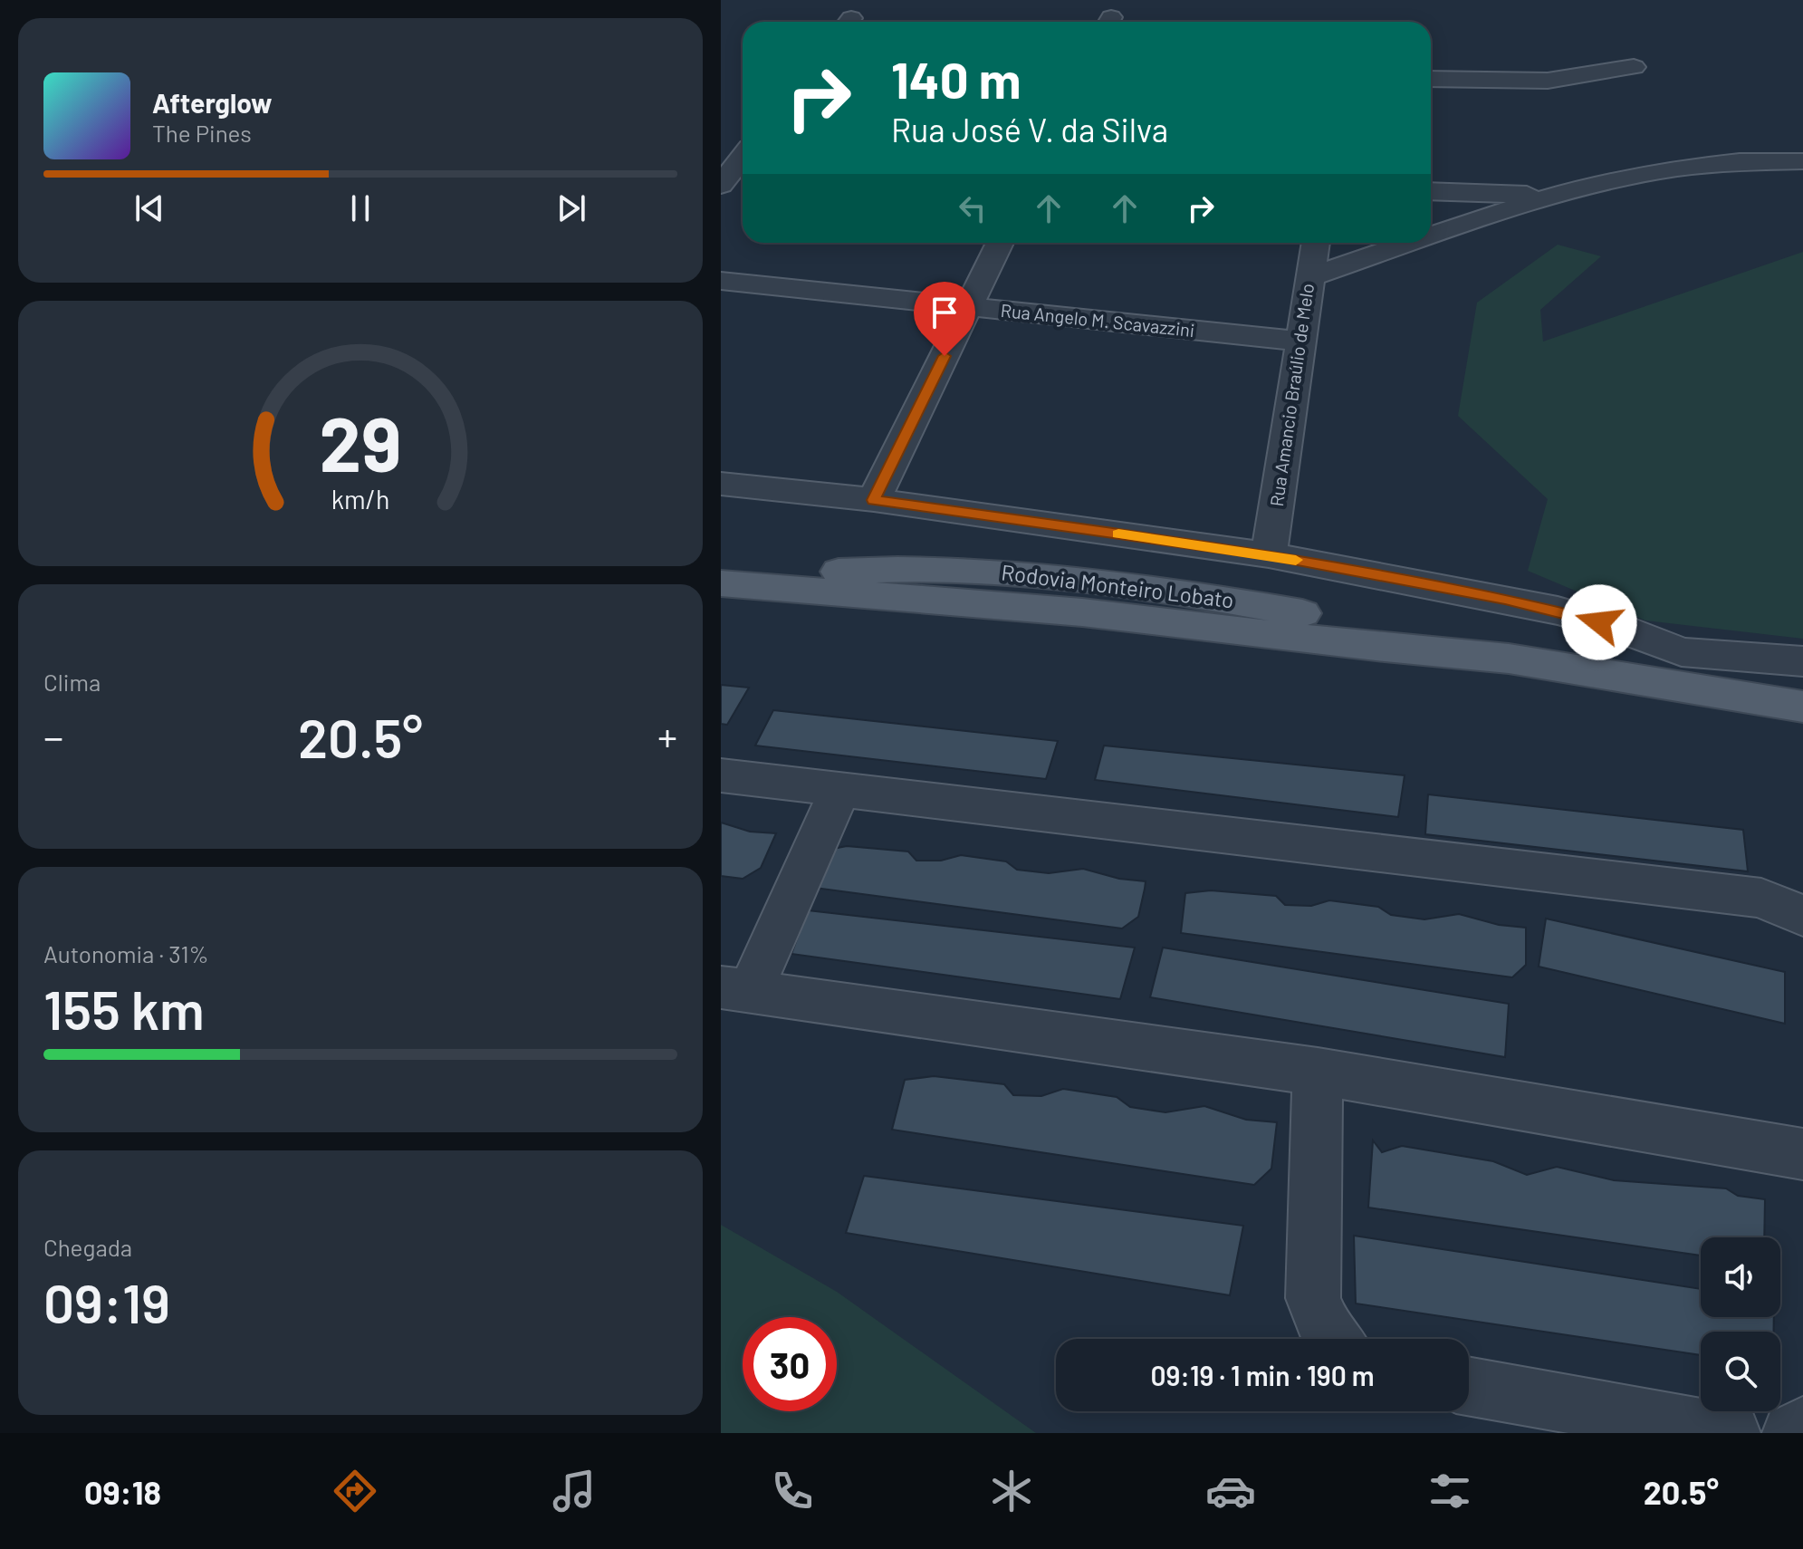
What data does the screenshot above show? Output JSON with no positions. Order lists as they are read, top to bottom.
{
  "streets": {
    "main road": ["Rodovia Monteiro Lobato"],
    "street": ["Rua Angelo M. Scavazzini", "Rua Amancio Braúlio de Melo"]
  },
  "crossings": [
    ["Rua Angelo M. Scavazzini", "Rua Amancio Braúlio de Melo"]
  ],
  "page": {
    "turn": ["140 m", "Rua José V. da Silva"],
    "song": ["Afterglow", "The Pines"],
    "tile": [
      "Clima",
      ["Autonomia · 31%", "155 km"],
      ["Chegada", "09:19"]
    ],
    "heat": ["−", "20.5°", "+"],
    "limit": "30",
    "trip": "09:19 · 1 min · 190 m",
    "tabs": ["09:18", "20.5°"],
    "gauge": ["29", "km/h"]
  }
}
